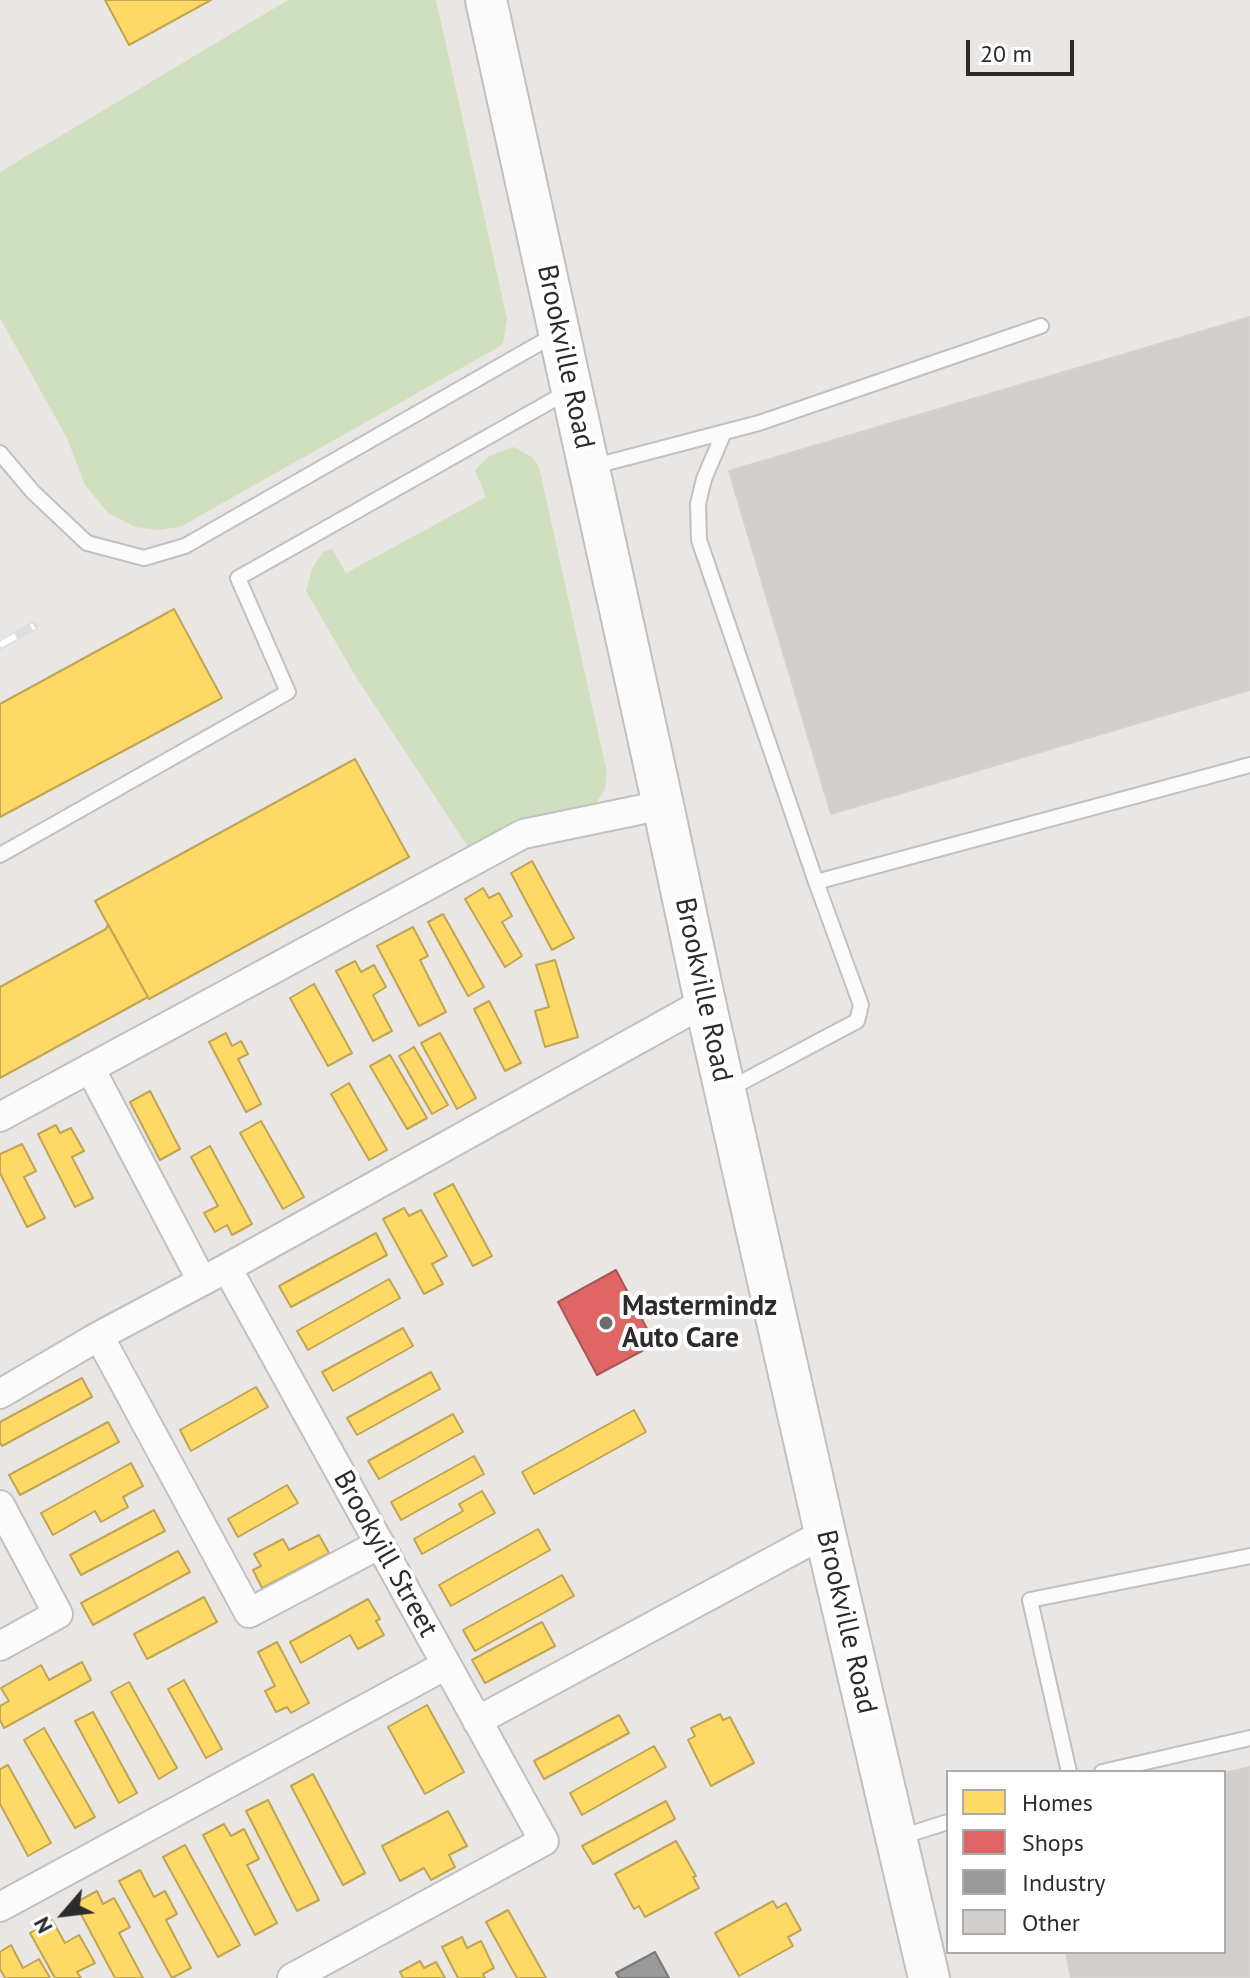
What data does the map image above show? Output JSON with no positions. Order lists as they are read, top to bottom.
{
  "streets": {
    "main road": ["Brookville Road"],
    "street": ["Brookyill Street"]
  },
  "places": ["Mastermindz Auto Care"],
  "legend": [
    "Homes",
    "Shops",
    "Industry",
    "Other"
  ],
  "scale_bar": "20 m",
  "north": "bottom left"
}
